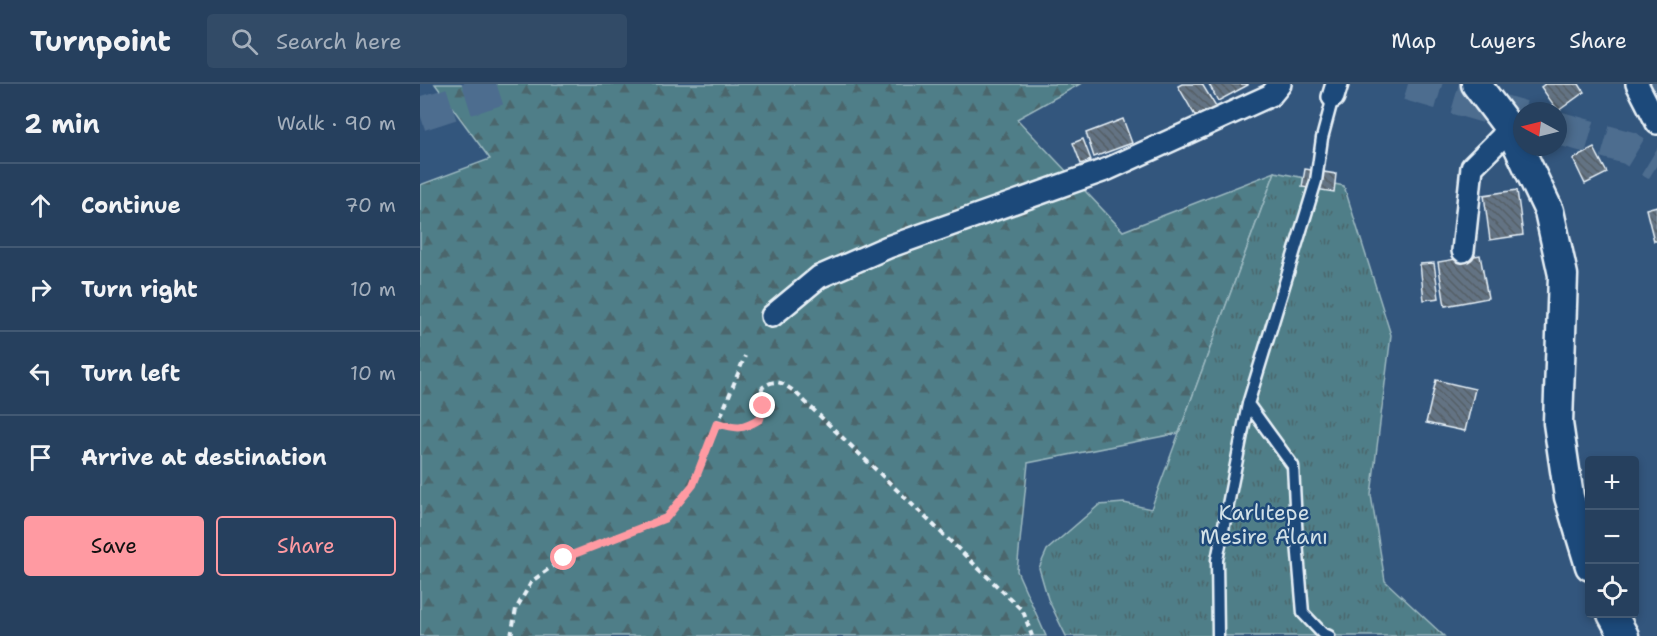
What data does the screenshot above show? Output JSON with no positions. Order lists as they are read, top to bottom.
{
  "parks": ["Karlıtepe Mesire Alanı"],
  "north": "left",
  "page": {
    "header": "Turnpoint",
    "search": "Search here",
    "nav": ["Map", "Layers", "Share"],
    "heading": ["2 min", "Walk · 90 m"],
    "list": [
      ["Continue", "70 m"],
      ["Turn right", "10 m"],
      ["Turn left", "10 m"],
      "Arrive at destination"
    ],
    "map_buttons": ["+", "−"],
    "buttons": ["Save", "Share"]
  }
}
